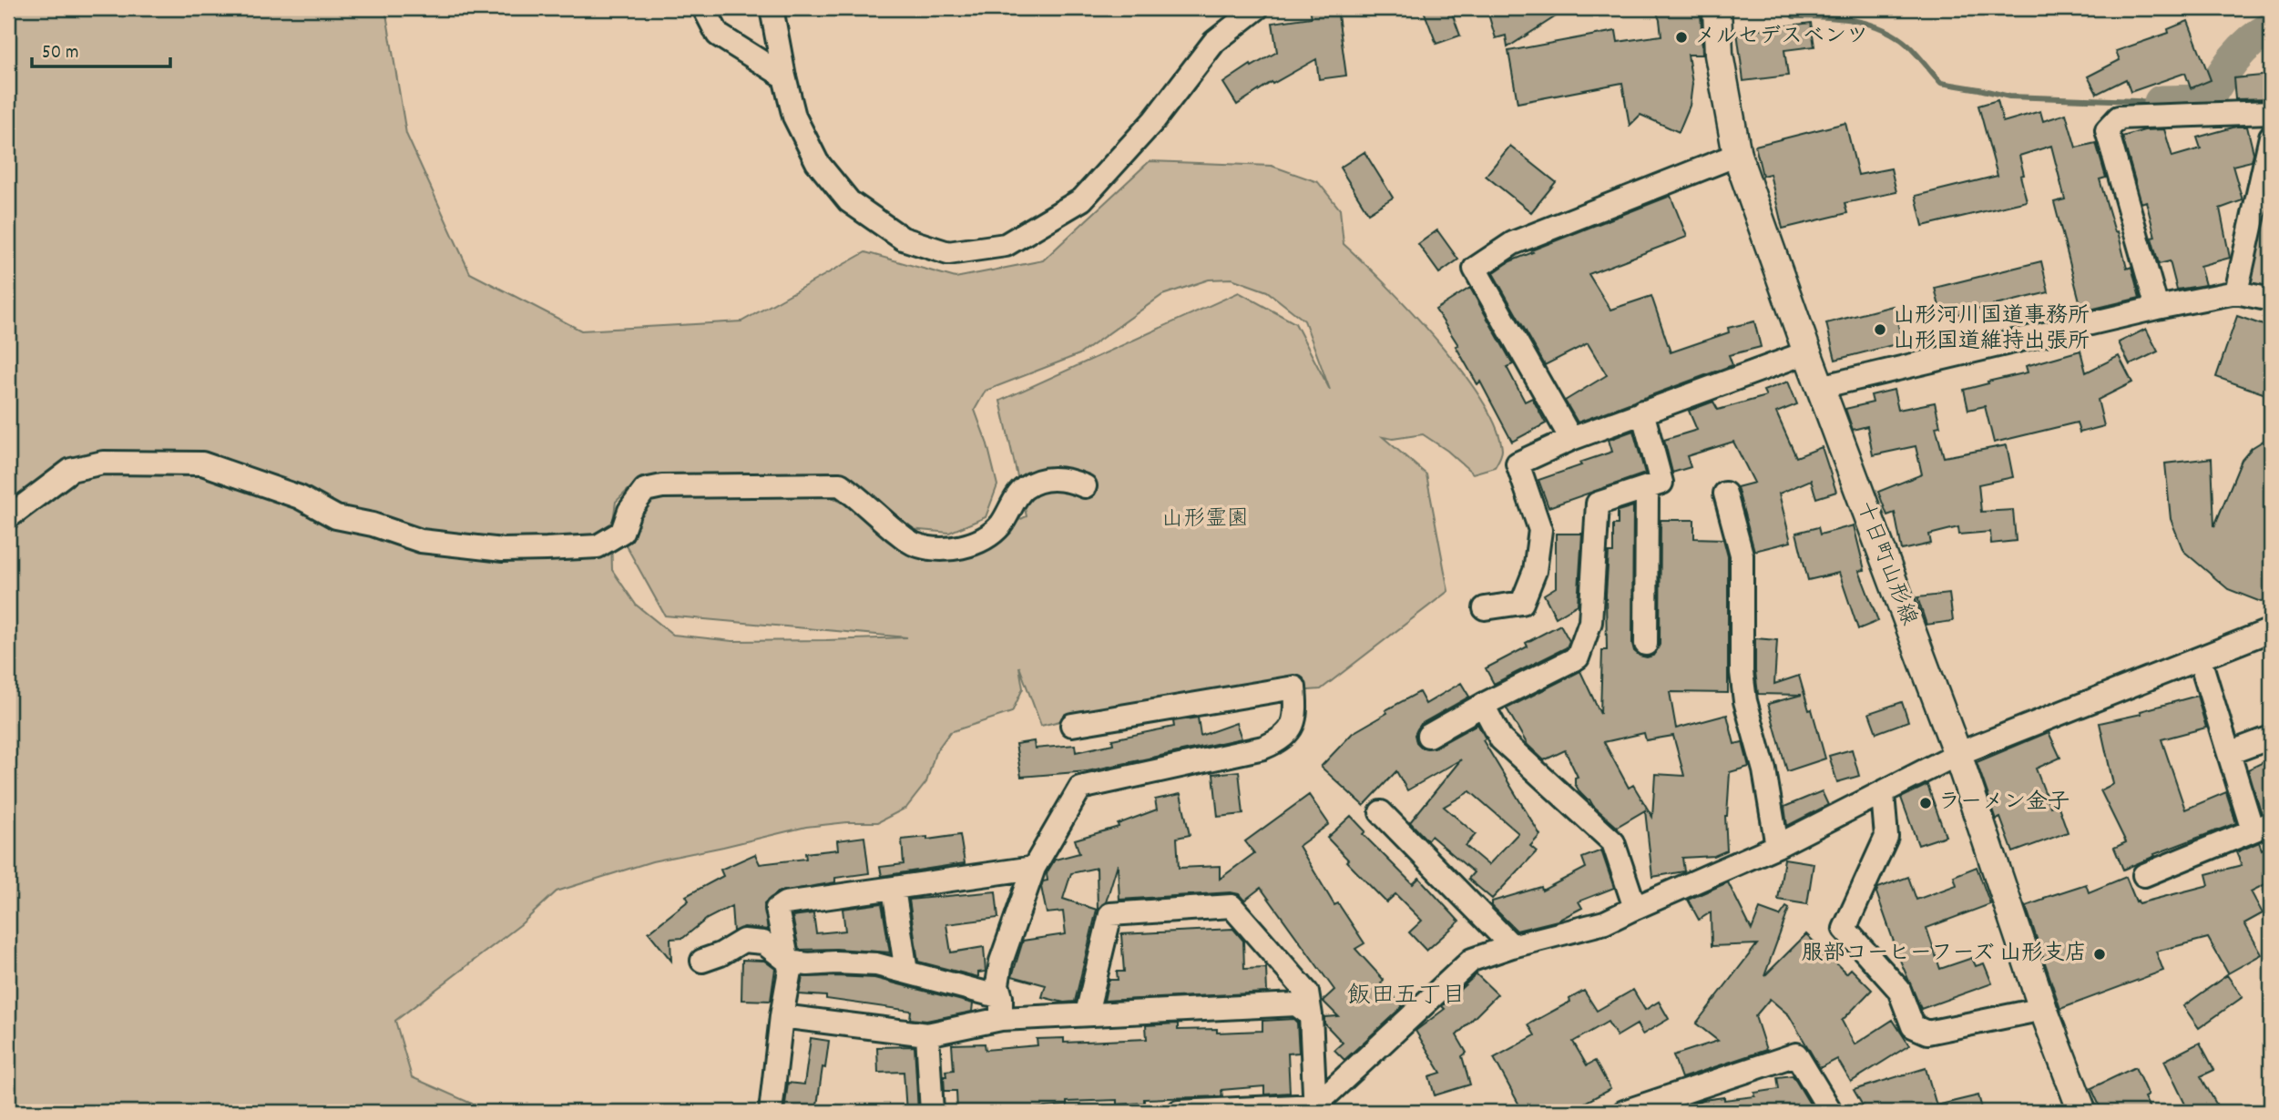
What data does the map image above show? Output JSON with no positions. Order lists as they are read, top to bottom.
{
  "streets": {
    "main road": ["十日町山形線"]
  },
  "districts": ["飯田五丁目"],
  "parks": ["山形霊園"],
  "places": [
    "メルセデスベンツ",
    "山形河川国道事務所 山形国道維持出張所",
    "ラーメン金子",
    "服部コーヒーフーズ 山形支店"
  ],
  "scale_bar": "50 m"
}
